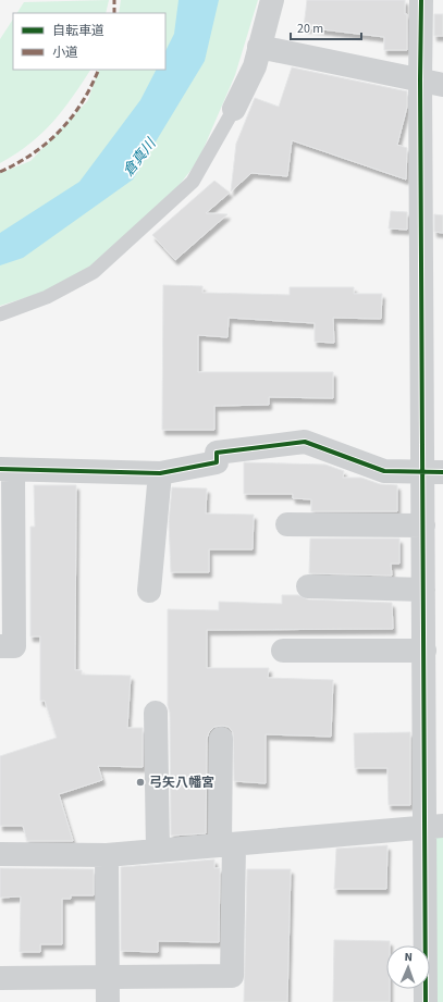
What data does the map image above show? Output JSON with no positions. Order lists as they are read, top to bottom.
{
  "water": ["倉真川"],
  "places": ["弓矢八幡宮"],
  "legend": ["自転車道", "小道"],
  "scale_bar": "20 m",
  "north": "top"
}
